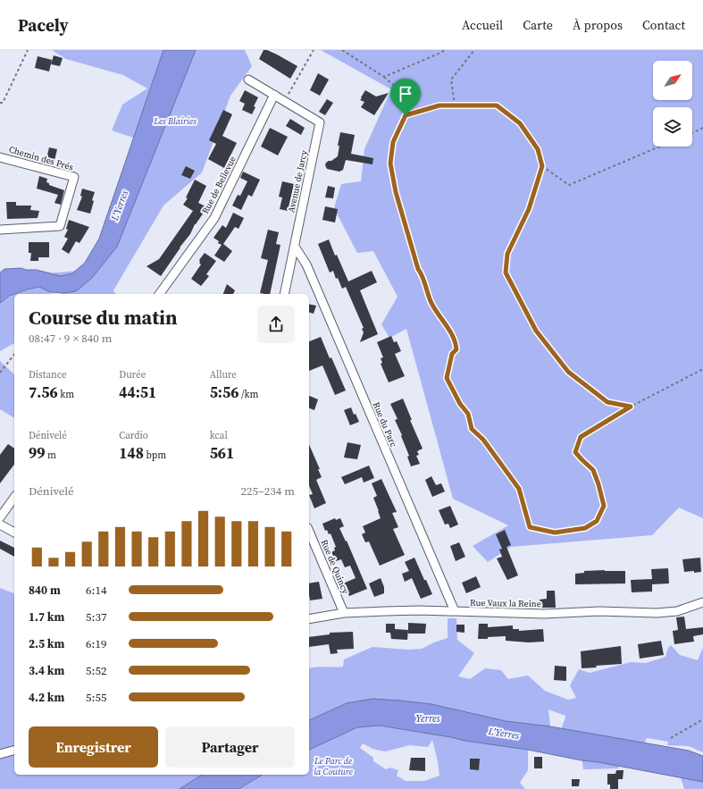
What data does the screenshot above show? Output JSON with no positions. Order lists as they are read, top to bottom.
{
  "streets": {
    "street": [
      "Chemin des Prés",
      "Avenue de Jarcy",
      "Rue de Bellevue",
      "Rue du Parc",
      "Rue de Quincy",
      "Rue Vaux la Reine"
    ]
  },
  "crossings": [
    ["Avenue de Jarcy", "Rue de Bellevue"],
    ["Avenue de Jarcy", "Rue du Parc"],
    ["Rue du Parc", "Rue Vaux la Reine"],
    ["Rue de Quincy", "Rue Vaux la Reine"]
  ],
  "water": ["L'Yerres", "Yerres"],
  "parks": ["Les Blairies", "Le Parc de la Couture"],
  "north": "top right",
  "page": {
    "header": "Pacely",
    "nav": [
      "Accueil",
      "Carte",
      "À propos",
      "Contact"
    ],
    "heading": ["Course du matin", "08:47 · 9 × 840 m"],
    "stats": [
      ["Distance", "7.56 km"],
      ["Durée", "44:51"],
      ["Allure", "5:56 /km"],
      ["Dénivelé", "99 m"],
      ["Cardio", "148 bpm"],
      ["kcal", "561"]
    ],
    "chart": ["Dénivelé", "225–234 m"],
    "list": [
      {
        "name": "840 m",
        "note": "6:14"
      },
      {
        "name": "1.7 km",
        "note": "5:37"
      },
      {
        "name": "2.5 km",
        "note": "6:19"
      },
      {
        "name": "3.4 km",
        "note": "5:52"
      },
      {
        "name": "4.2 km",
        "note": "5:55"
      }
    ],
    "buttons": ["Enregistrer", "Partager"]
  }
}
